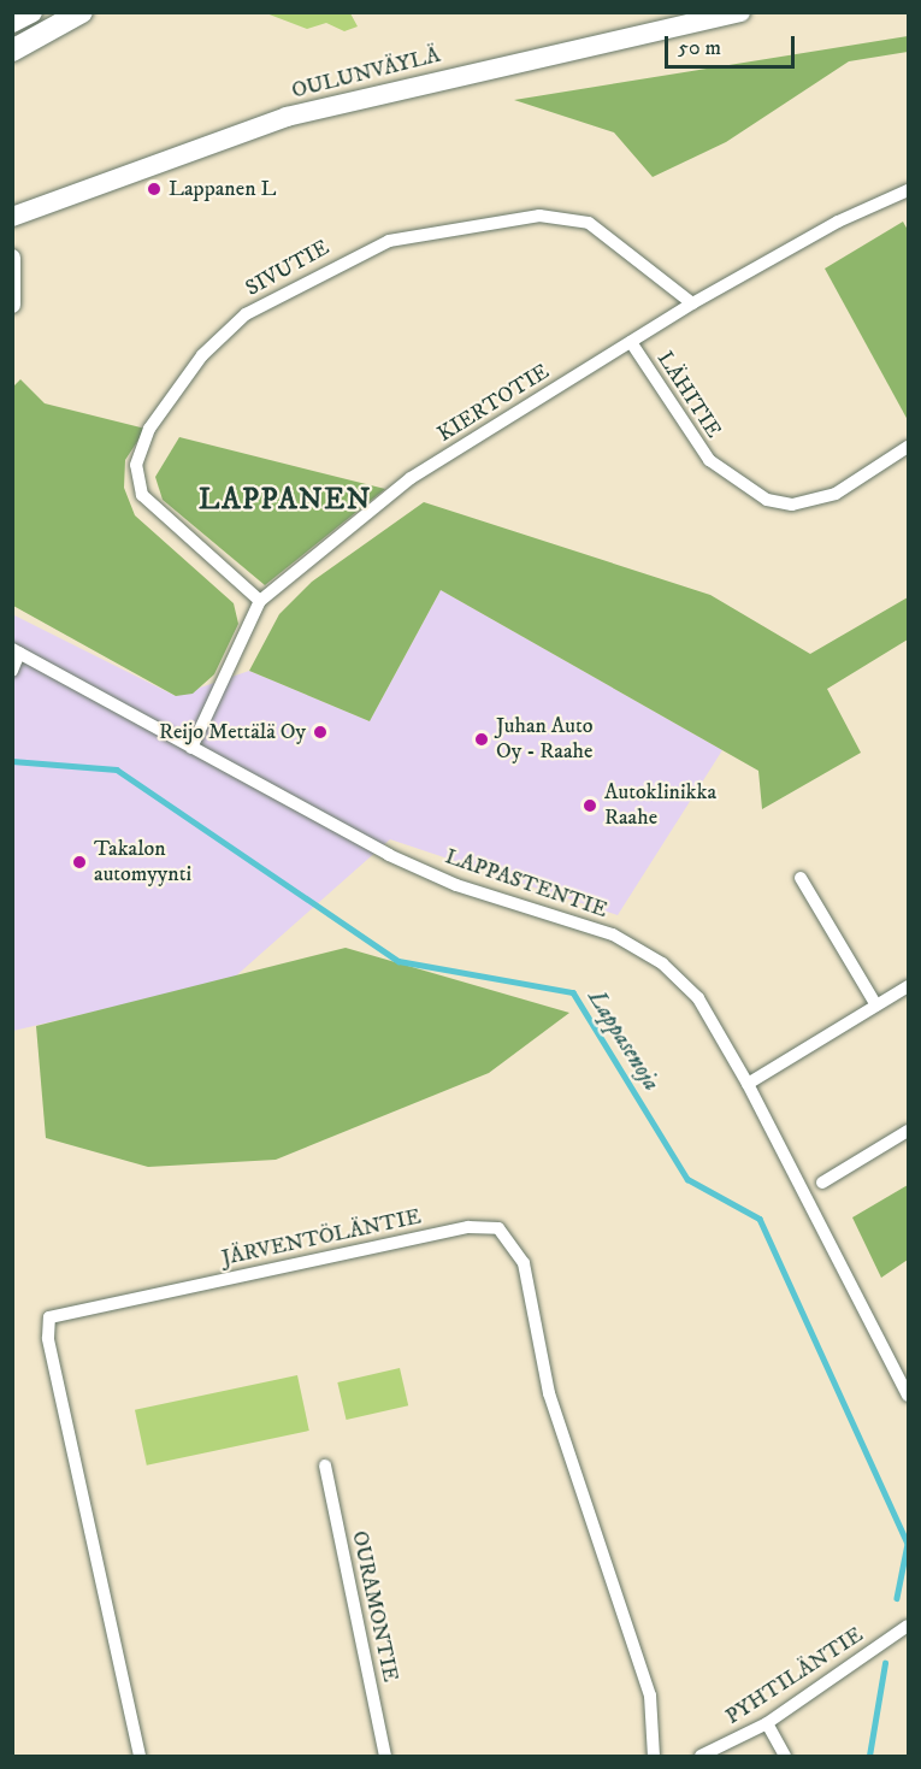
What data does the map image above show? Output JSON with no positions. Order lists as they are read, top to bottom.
{
  "streets": {
    "main road": ["OULUNVÄYLÄ"],
    "street": [
      "SIVUTIE",
      "LÄHITIE",
      "KIERTOTIE",
      "LAPPASTENTIE",
      "JÄRVENTÖLÄNTIE",
      "OURAMONTIE",
      "PYHTILÄNTIE"
    ]
  },
  "crossings": [
    ["SIVUTIE", "KIERTOTIE"],
    ["LÄHITIE", "KIERTOTIE"],
    ["KIERTOTIE", "LAPPASTENTIE"]
  ],
  "districts": ["LAPPANEN"],
  "water": ["Lappasenoja"],
  "places": [
    "Lappanen L",
    "Reijo Mettälä Oy",
    "Juhan Auto Oy - Raahe",
    "Autoklinikka Raahe",
    "Takalon automyynti"
  ],
  "scale_bar": "50 m"
}
